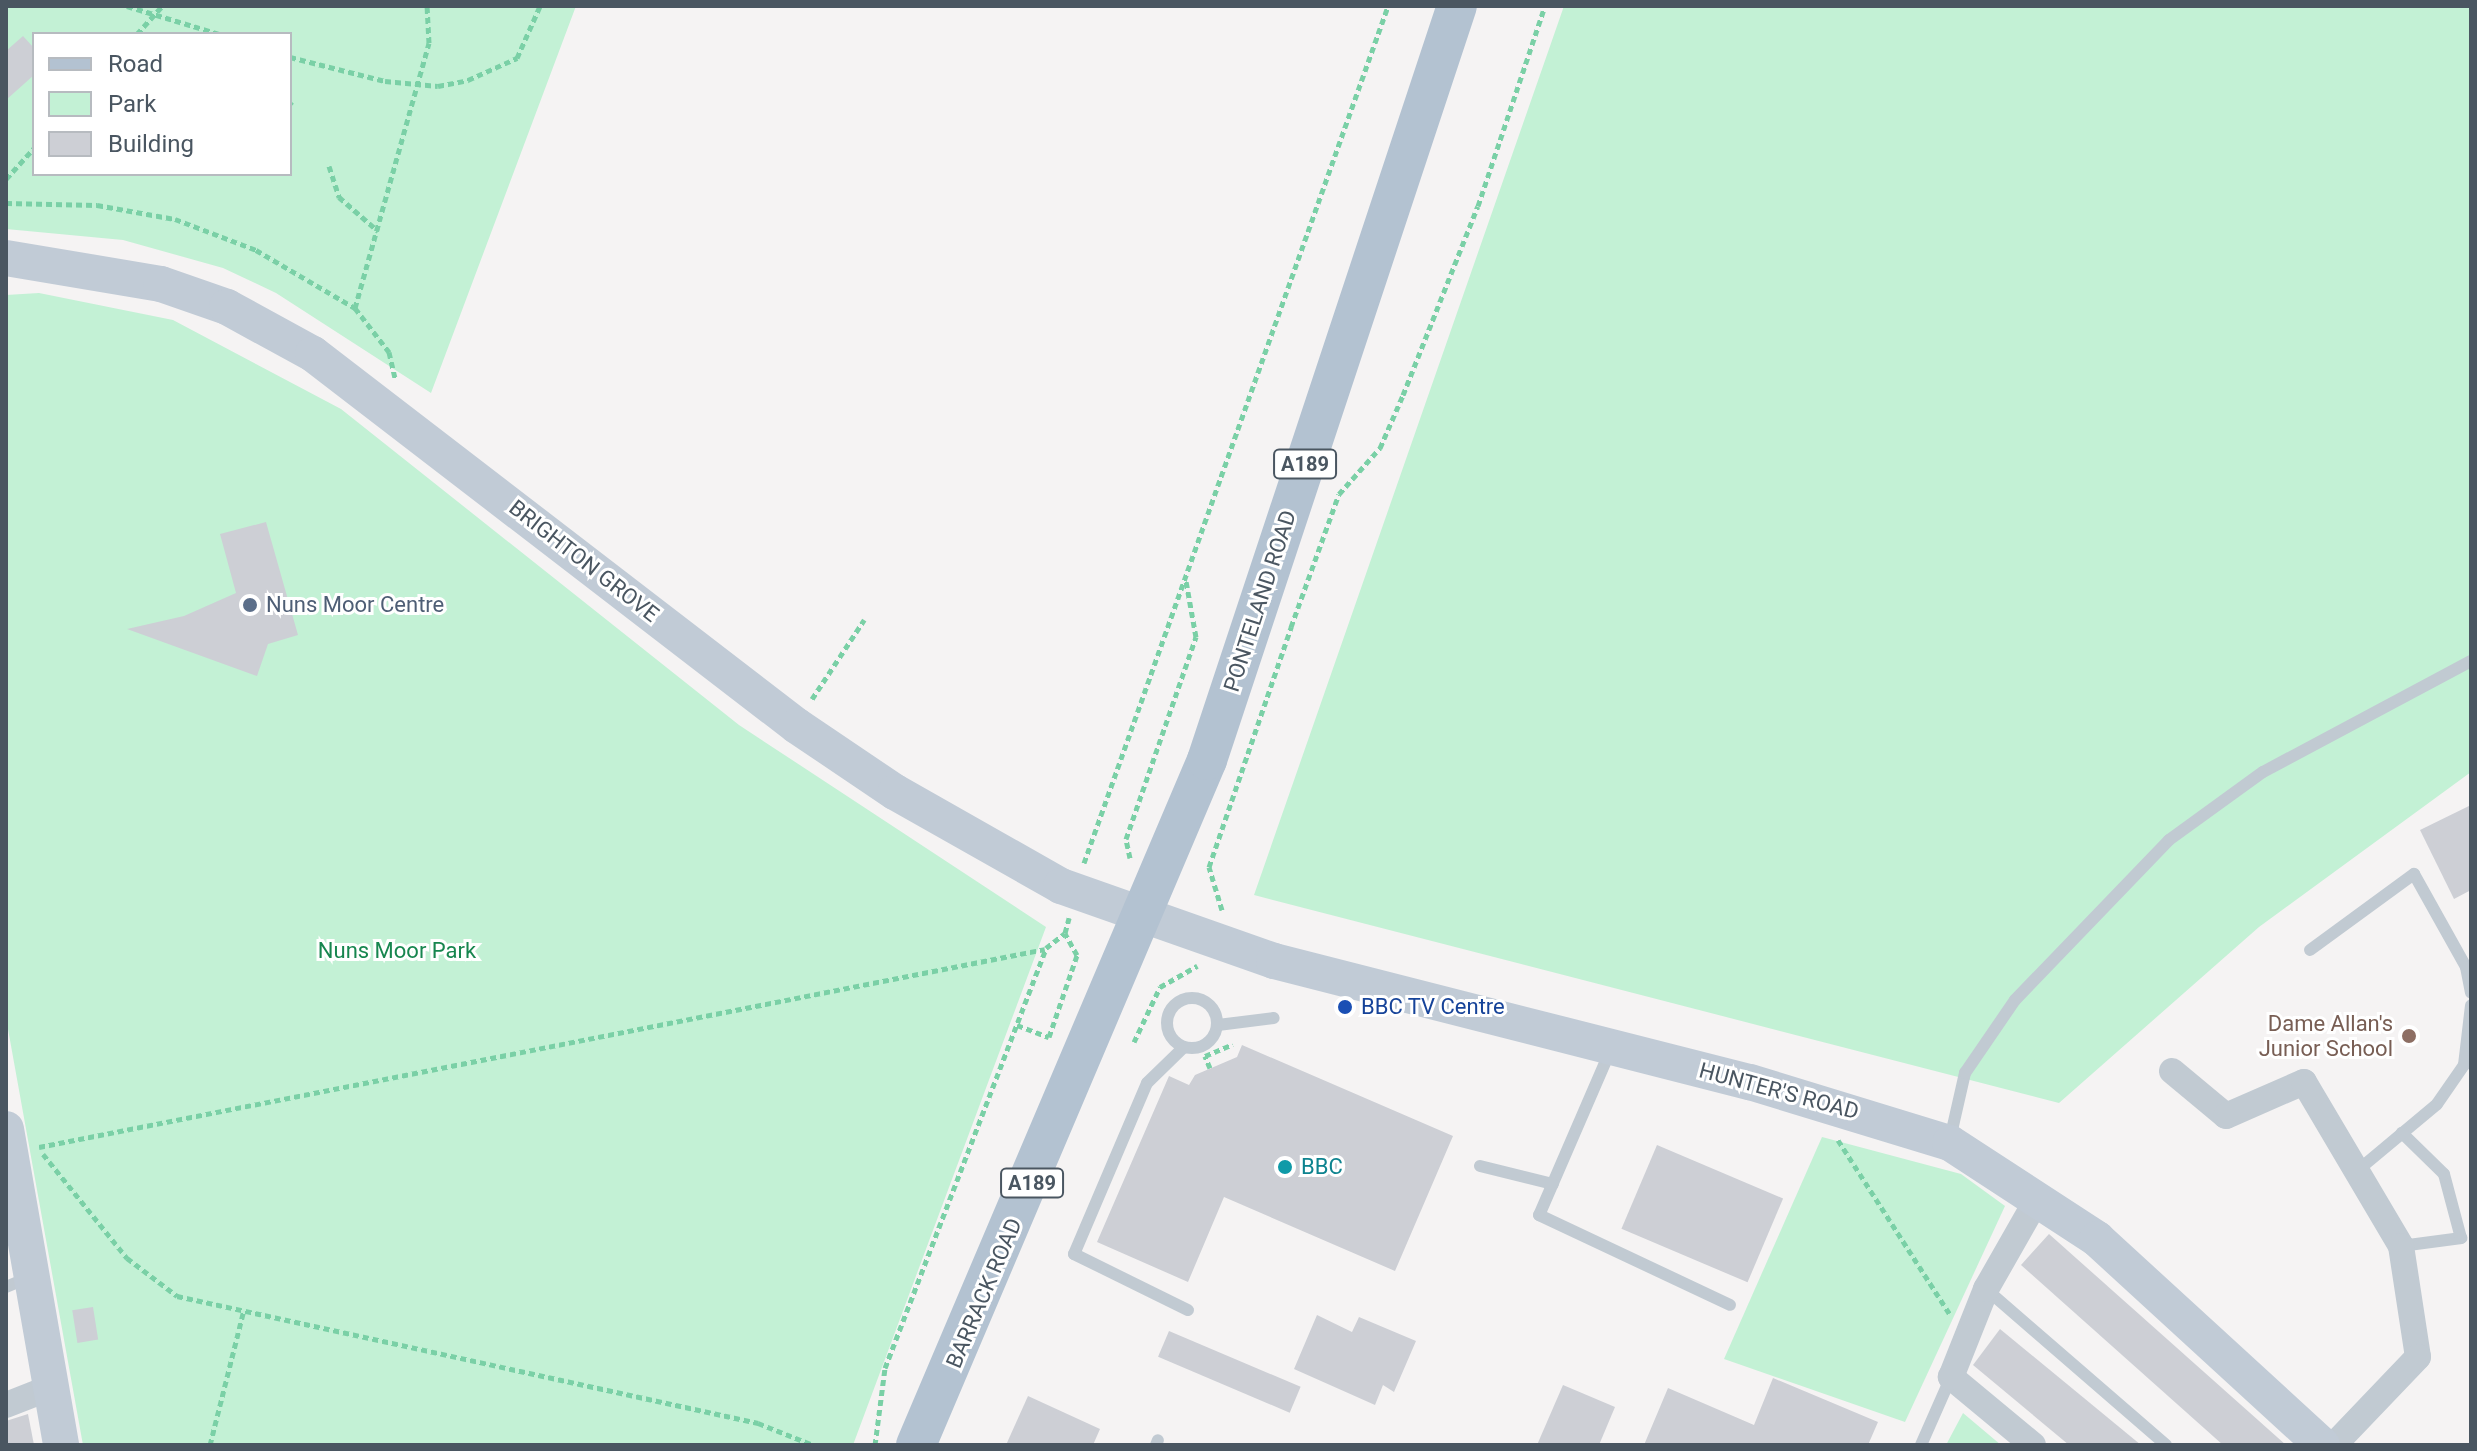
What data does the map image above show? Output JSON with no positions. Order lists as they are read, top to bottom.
{
  "streets": {
    "main road": ["A189", "PONTELAND ROAD", "BARRACK ROAD"],
    "street": ["BRIGHTON GROVE", "HUNTER'S ROAD"]
  },
  "crossings": [
    ["BRIGHTON GROVE", "PONTELAND ROAD"],
    ["BRIGHTON GROVE", "HUNTER'S ROAD"],
    ["BRIGHTON GROVE", "BARRACK ROAD"],
    ["PONTELAND ROAD", "HUNTER'S ROAD"],
    ["PONTELAND ROAD", "BARRACK ROAD"],
    ["HUNTER'S ROAD", "BARRACK ROAD"]
  ],
  "parks": ["Nuns Moor Park"],
  "places": [
    "Nuns Moor Centre",
    "BBC TV Centre",
    "Dame Allan's Junior School",
    "BBC"
  ],
  "legend": ["Road", "Park", "Building"]
}
